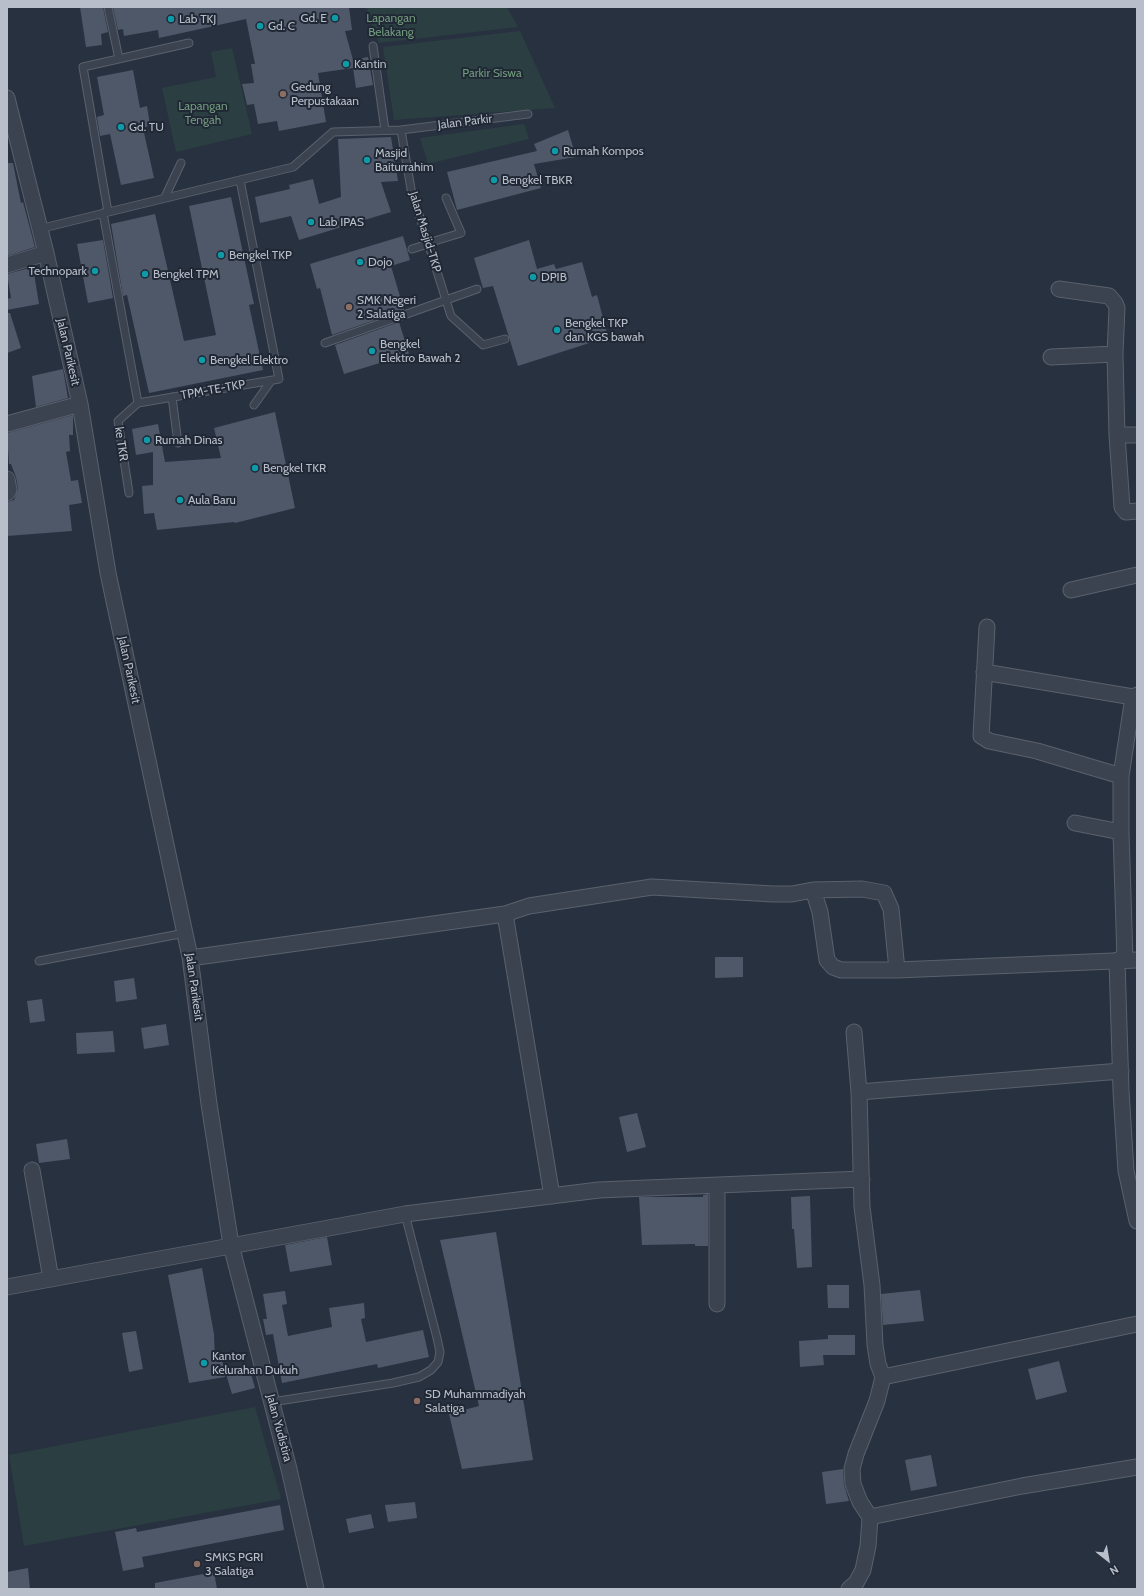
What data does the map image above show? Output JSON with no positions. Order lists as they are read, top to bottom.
{
  "streets": {
    "street": ["Jalan Parikesit", "Jalan Yudistira"],
    "lane": [
      "Jalan Parkir",
      "Jalan Masjid-TKP",
      "TPM-TE-TKP",
      "ke TKR"
    ]
  },
  "crossings": [
    ["Jalan Parkir", "Jalan Masjid-TKP"],
    ["Jalan Parikesit", "Jalan Yudistira"],
    ["TPM-TE-TKP", "ke TKR"]
  ],
  "parks": ["Lapangan Belakang", "Parkir Siswa", "Lapangan Tengah"],
  "places": [
    "Gd. E",
    "Lab TKJ",
    "Gd. C",
    "Kantin",
    "Gedung Perpustakaan",
    "Gd. TU",
    "Rumah Kompos",
    "Masjid Baiturrahim",
    "Bengkel TBKR",
    "Lab IPAS",
    "Bengkel TKP",
    "Dojo",
    "Technopark",
    "Bengkel TPM",
    "DPIB",
    "SMK Negeri 2 Salatiga",
    "Bengkel TKP dan KGS bawah",
    "Bengkel Elektro Bawah 2",
    "Bengkel Elektro",
    "Rumah Dinas",
    "Bengkel TKR",
    "Aula Baru",
    "Kantor Kelurahan Dukuh",
    "SD Muhammadiyah Salatiga",
    "SMKS PGRI 3 Salatiga"
  ],
  "north": "bottom right"
}
